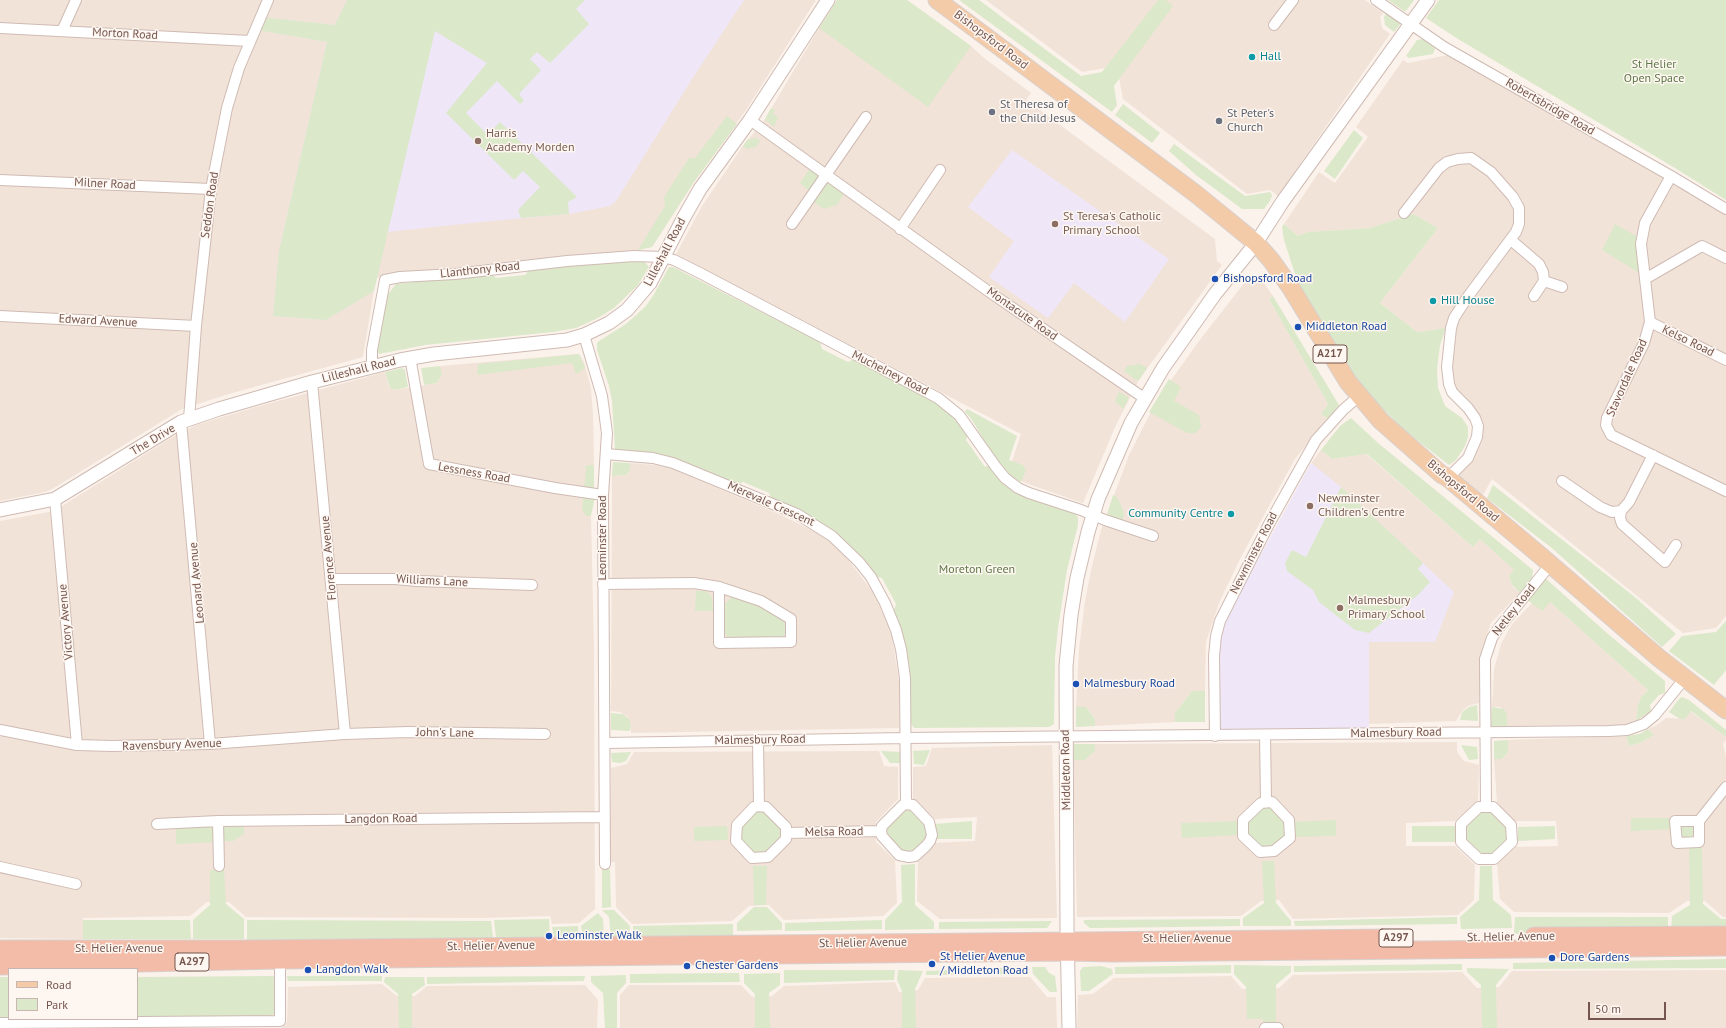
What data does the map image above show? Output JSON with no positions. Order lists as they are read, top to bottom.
{
  "streets": {
    "highway": ["St. Helier Avenue", "A297"],
    "main road": ["Bishopsford Road", "A217"],
    "street": [
      "Morton Road",
      "Robertsbridge Road",
      "Milner Road",
      "Seddon Road",
      "Lilleshall Road",
      "Llanthony Road",
      "Montacute Road",
      "Edward Avenue",
      "Kelso Road",
      "Muchelney Road",
      "Stavordale Road",
      "The Drive",
      "Lessness Road",
      "Merevale Crescent",
      "Leominster Road",
      "Newminster Road",
      "Florence Avenue",
      "Williams Lane",
      "Leonard Avenue",
      "Netley Road",
      "Victory Avenue",
      "John's Lane",
      "Malmesbury Road",
      "Ravensbury Avenue",
      "Middleton Road",
      "Langdon Road",
      "Melsa Road"
    ]
  },
  "crossings": [
    ["Morton Road", "Seddon Road"],
    ["Bishopsford Road", "Newminster Road"],
    ["Bishopsford Road", "Netley Road"],
    ["Bishopsford Road", "Malmesbury Road"],
    ["Bishopsford Road", "Middleton Road"],
    ["Robertsbridge Road", "Stavordale Road"],
    ["Robertsbridge Road", "Middleton Road"],
    ["Milner Road", "Seddon Road"],
    ["Seddon Road", "Edward Avenue"],
    ["Seddon Road", "The Drive"],
    ["Seddon Road", "Leonard Avenue"],
    ["Lilleshall Road", "Llanthony Road"],
    ["Lilleshall Road", "Montacute Road"],
    ["Lilleshall Road", "Muchelney Road"],
    ["Lilleshall Road", "The Drive"],
    ["Lilleshall Road", "Lessness Road"],
    ["Lilleshall Road", "Leominster Road"],
    ["Lilleshall Road", "Florence Avenue"],
    ["Llanthony Road", "Muchelney Road"],
    ["Montacute Road", "Middleton Road"],
    ["Kelso Road", "Stavordale Road"],
    ["Muchelney Road", "Middleton Road"],
    ["The Drive", "Florence Avenue"],
    ["The Drive", "Leonard Avenue"],
    ["The Drive", "Victory Avenue"],
    ["Lessness Road", "Leominster Road"],
    ["Merevale Crescent", "Leominster Road"],
    ["Merevale Crescent", "Malmesbury Road"],
    ["Merevale Crescent", "Melsa Road"],
    ["Leominster Road", "Malmesbury Road"],
    ["Newminster Road", "Malmesbury Road"],
    ["Florence Avenue", "Williams Lane"],
    ["Florence Avenue", "John's Lane"],
    ["Florence Avenue", "Ravensbury Avenue"],
    ["Leonard Avenue", "Ravensbury Avenue"],
    ["Netley Road", "Malmesbury Road"],
    ["Victory Avenue", "Ravensbury Avenue"],
    ["John's Lane", "Ravensbury Avenue"],
    ["Malmesbury Road", "Middleton Road"],
    ["Middleton Road", "St. Helier Avenue"]
  ],
  "parks": ["St Helier Open Space", "Moreton Green"],
  "places": [
    "Hall",
    "St Theresa of the Child Jesus",
    "St Peter's Church",
    "Harris Academy Morden",
    "St Teresa's Catholic Primary School",
    "Bishopsford Road",
    "Hill House",
    "Middleton Road",
    "Newminster Children's Centre",
    "Community Centre",
    "Malmesbury Primary School",
    "Malmesbury Road",
    "Leominster Walk",
    "Dore Gardens",
    "St Helier Avenue / Middleton Road",
    "Chester Gardens",
    "Langdon Walk"
  ],
  "legend": ["Road", "Park"],
  "scale_bar": "50 m"
}
